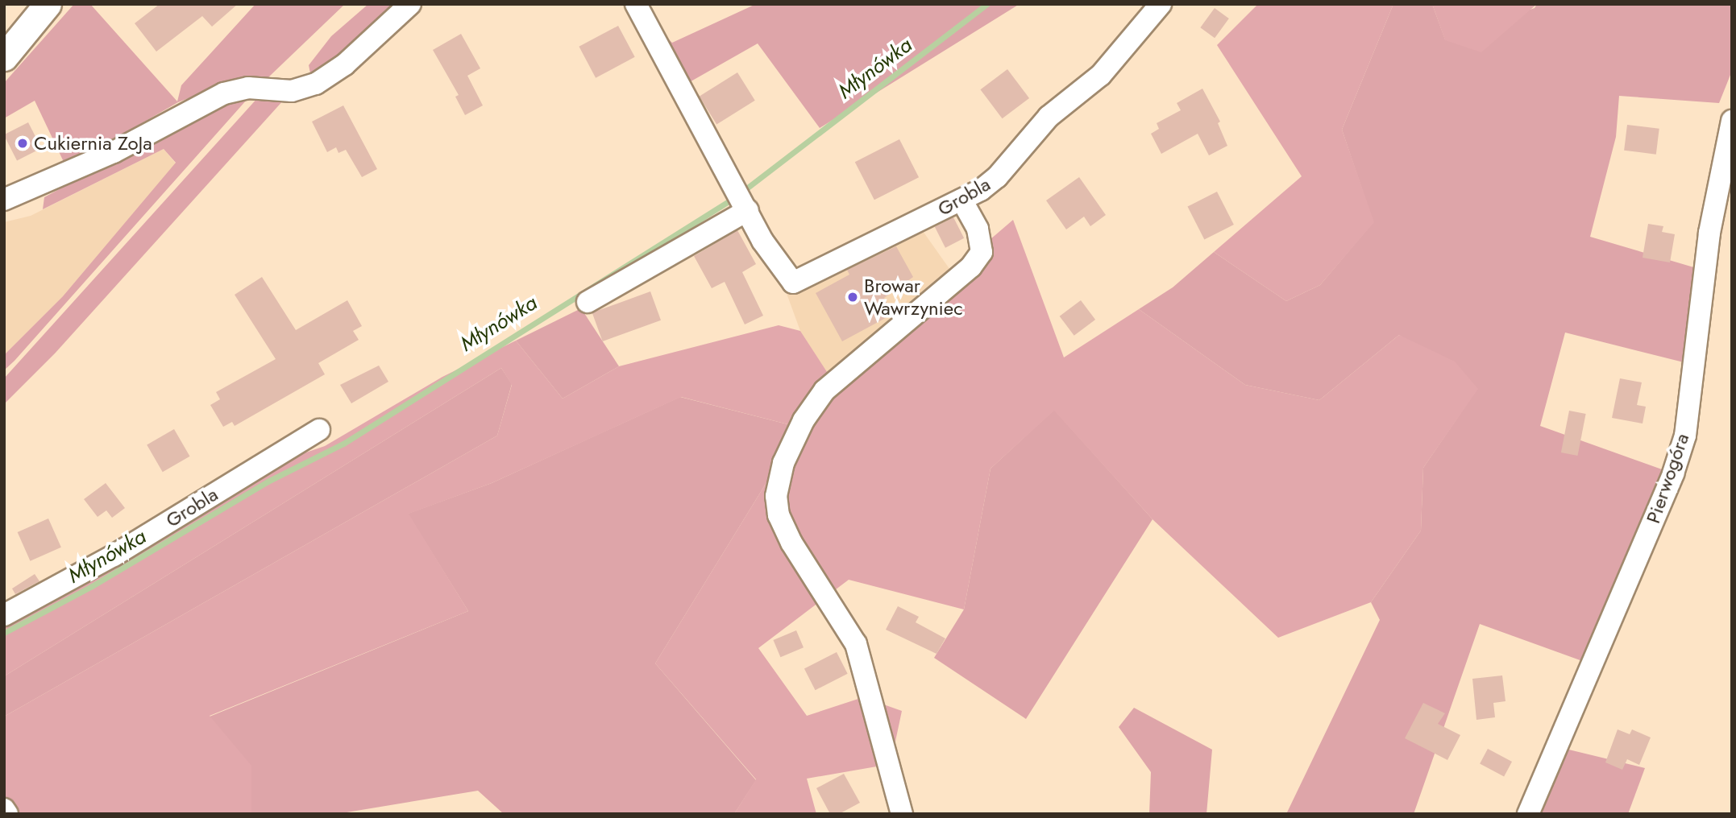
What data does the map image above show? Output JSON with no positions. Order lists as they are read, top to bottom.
{
  "streets": {
    "street": ["Grobla", "Pierwogóra"]
  },
  "water": ["Młynówka"],
  "places": ["Cukiernia ZoJa", "Browar Wawrzyniec"]
}
